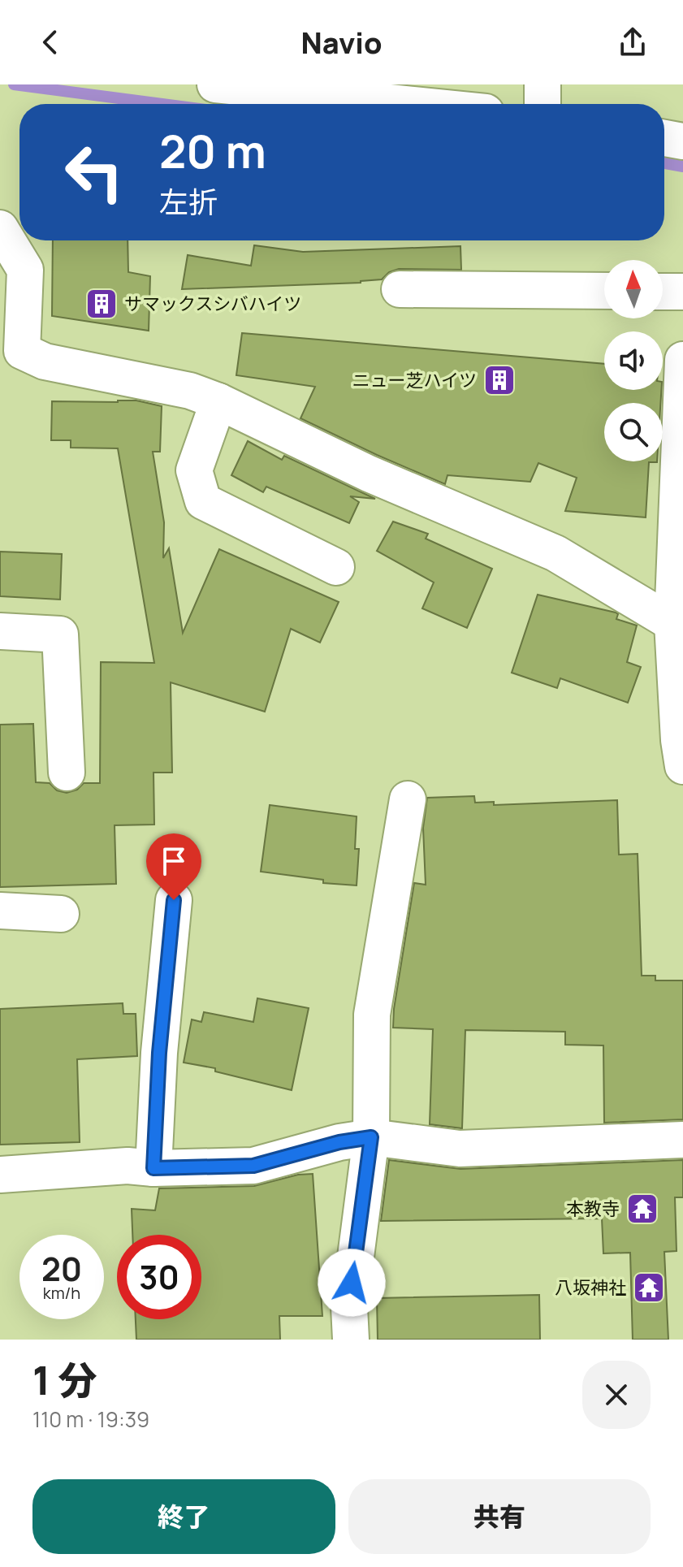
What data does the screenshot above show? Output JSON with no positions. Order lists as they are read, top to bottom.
{
  "places": {
    "building": ["サマックスシバハイツ", "ニュー芝ハイツ"],
    "temple": ["本教寺", "八坂神社"]
  },
  "north": "top",
  "page": {
    "header": "Navio",
    "turn": ["20 m", "左折"],
    "speed": "20 km/h",
    "limit": "30",
    "heading": ["1 分", "110 m · 19:39"],
    "buttons": ["終了", "共有"]
  }
}
